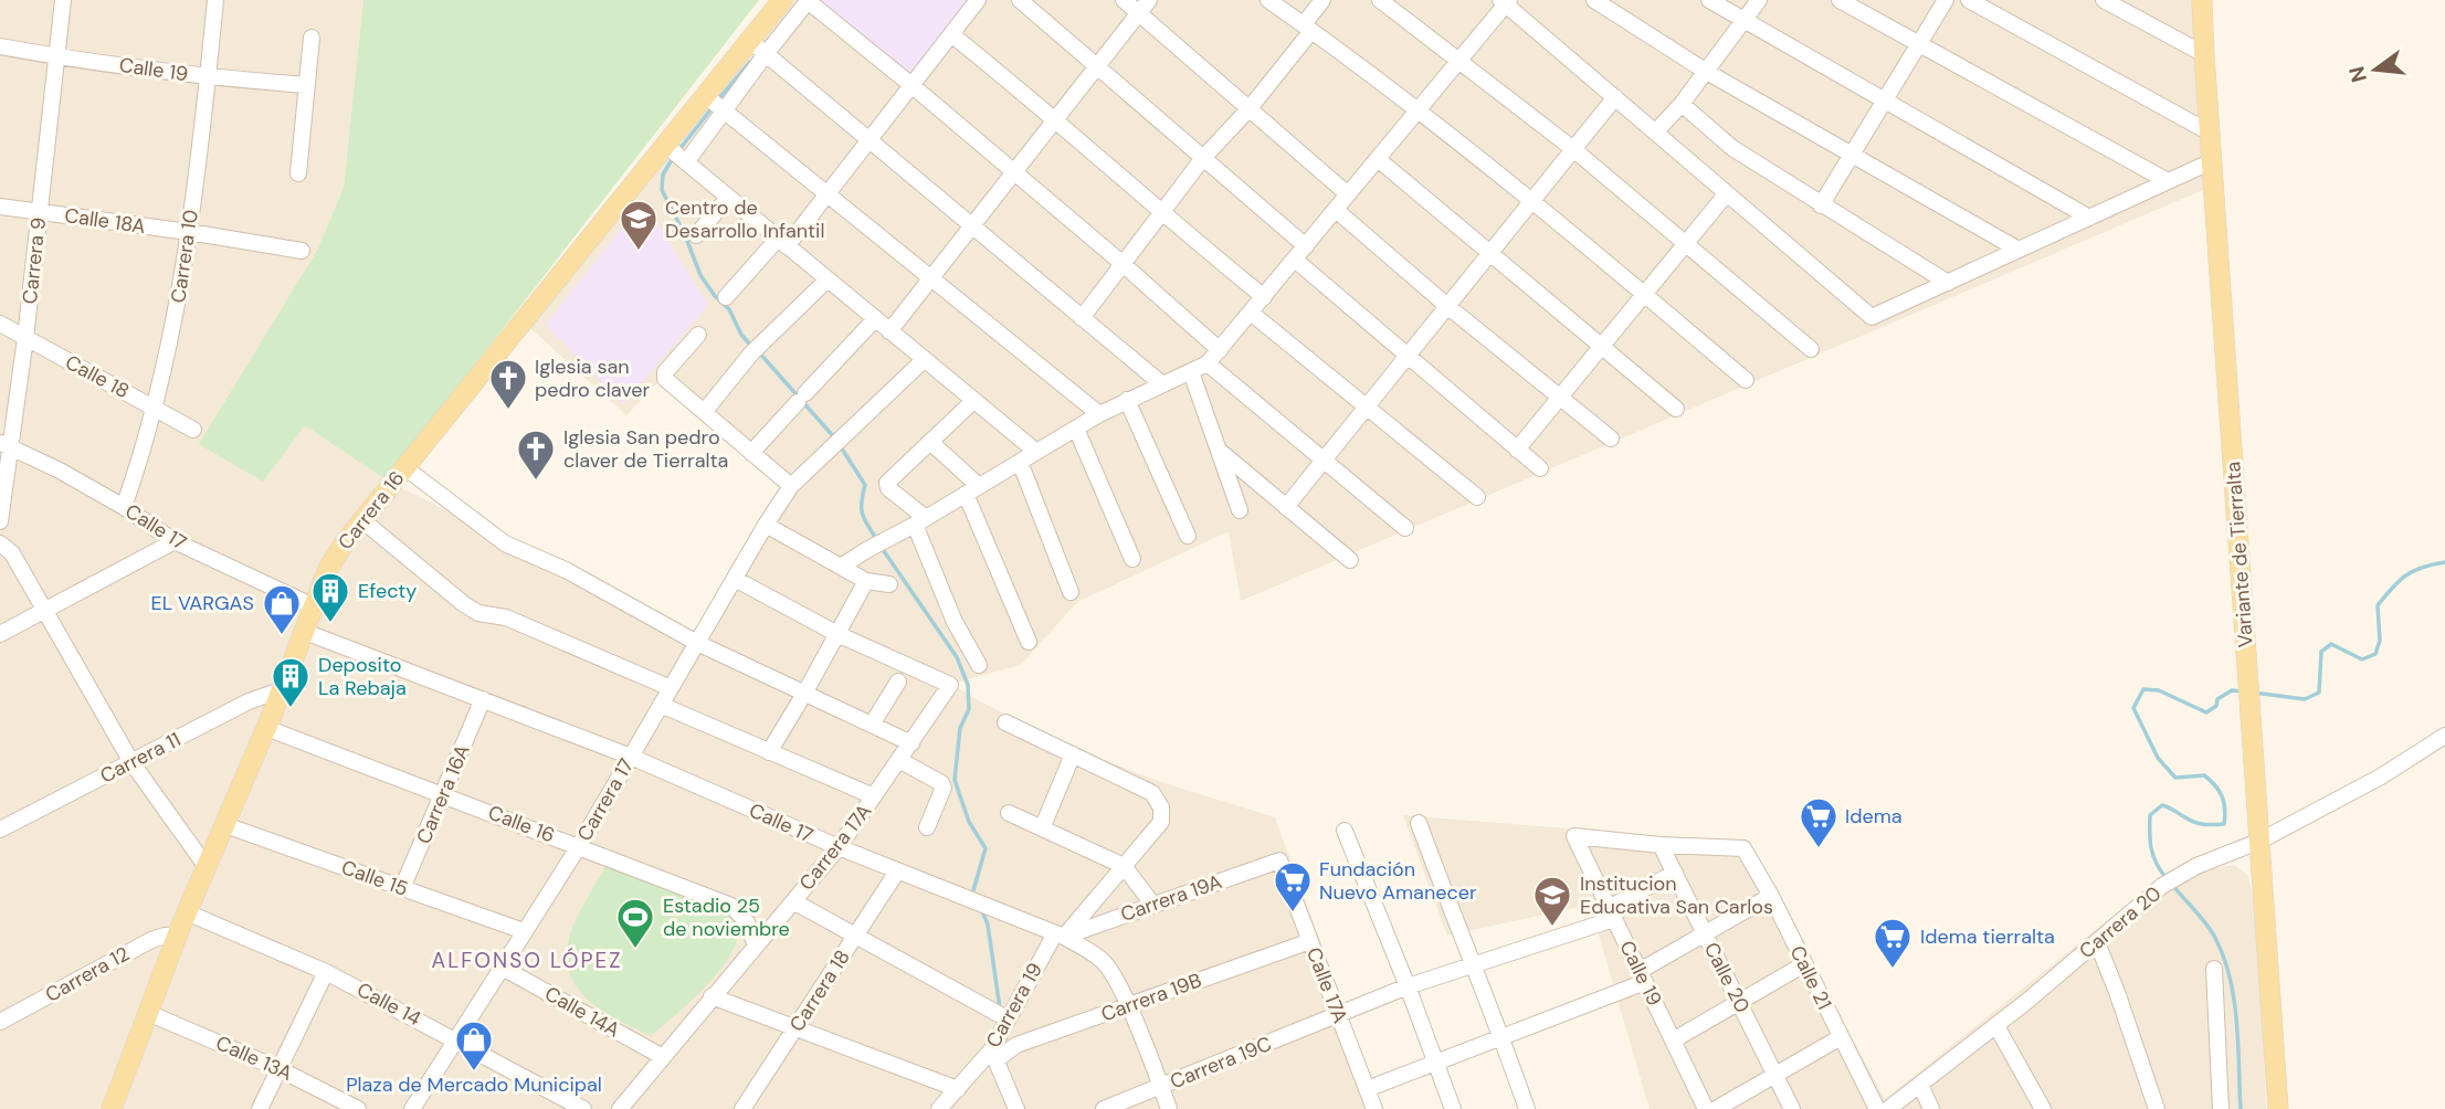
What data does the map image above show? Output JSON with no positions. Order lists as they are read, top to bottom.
{
  "streets": {
    "main road": ["Carrera 16", "Variante de Tierralta"],
    "street": [
      "Calle 19",
      "Calle 18A",
      "Carrera 10",
      "Carrera 9",
      "Calle 18",
      "Calle 17",
      "Carrera 11",
      "Carrera 16A",
      "Carrera 17",
      "Calle 16",
      "Carrera 17A",
      "Calle 15",
      "Carrera 19A",
      "Carrera 20",
      "Carrera 12",
      "Calle 20",
      "Calle 21",
      "Calle 17A",
      "Carrera 18",
      "Carrera 19B",
      "Calle 14",
      "Carrera 19",
      "Calle 14A",
      "Calle 13A",
      "Carrera 19C"
    ]
  },
  "crossings": [
    ["Calle 19", "Carrera 10"],
    ["Calle 19", "Carrera 9"],
    ["Calle 19", "Calle 20"],
    ["Calle 19", "Calle 21"],
    ["Calle 19", "Carrera 19C"],
    ["Calle 18A", "Carrera 10"],
    ["Calle 18A", "Carrera 9"],
    ["Carrera 10", "Calle 18"],
    ["Carrera 10", "Calle 17"],
    ["Carrera 9", "Calle 18"],
    ["Carrera 9", "Calle 17"],
    ["Carrera 16", "Calle 17"],
    ["Carrera 16", "Carrera 11"],
    ["Carrera 16", "Calle 16"],
    ["Carrera 16", "Calle 15"],
    ["Carrera 16", "Carrera 12"],
    ["Carrera 16", "Calle 14"],
    ["Carrera 16", "Calle 13A"],
    ["Calle 17", "Carrera 16A"],
    ["Calle 17", "Carrera 17"],
    ["Calle 17", "Carrera 17A"],
    ["Calle 17", "Carrera 19A"],
    ["Calle 17", "Carrera 18"],
    ["Calle 17", "Carrera 19B"],
    ["Calle 17", "Carrera 19"],
    ["Calle 17", "Carrera 19C"],
    ["Variante de Tierralta", "Carrera 20"],
    ["Carrera 16A", "Calle 16"],
    ["Carrera 16A", "Calle 15"],
    ["Carrera 17", "Calle 16"],
    ["Carrera 17", "Calle 15"],
    ["Carrera 17", "Calle 14"],
    ["Carrera 17", "Calle 14A"],
    ["Calle 16", "Carrera 17A"],
    ["Carrera 17A", "Calle 14A"],
    ["Carrera 19A", "Calle 17A"],
    ["Carrera 19A", "Carrera 19"],
    ["Calle 20", "Calle 21"],
    ["Calle 17A", "Carrera 19B"],
    ["Calle 17A", "Carrera 19C"],
    ["Carrera 19B", "Carrera 19"]
  ],
  "districts": ["ALFONSO LÓPEZ"],
  "places": {
    "school or university": ["Centro de Desarrollo Infantil", "Institucion Educativa San Carlos"],
    "church": ["Iglesia san pedro claver", "Iglesia San pedro claver de Tierralta"],
    "building": ["Efecty", "Deposito La Rebaja"],
    "shop": ["EL VARGAS", "Plaza de Mercado Municipal"],
    "supermarket": ["Idema", "Fundación Nuevo Amanecer", "Idema tierralta"],
    "sports": ["Estadio 25 de noviembre"]
  },
  "north": "left"
}
